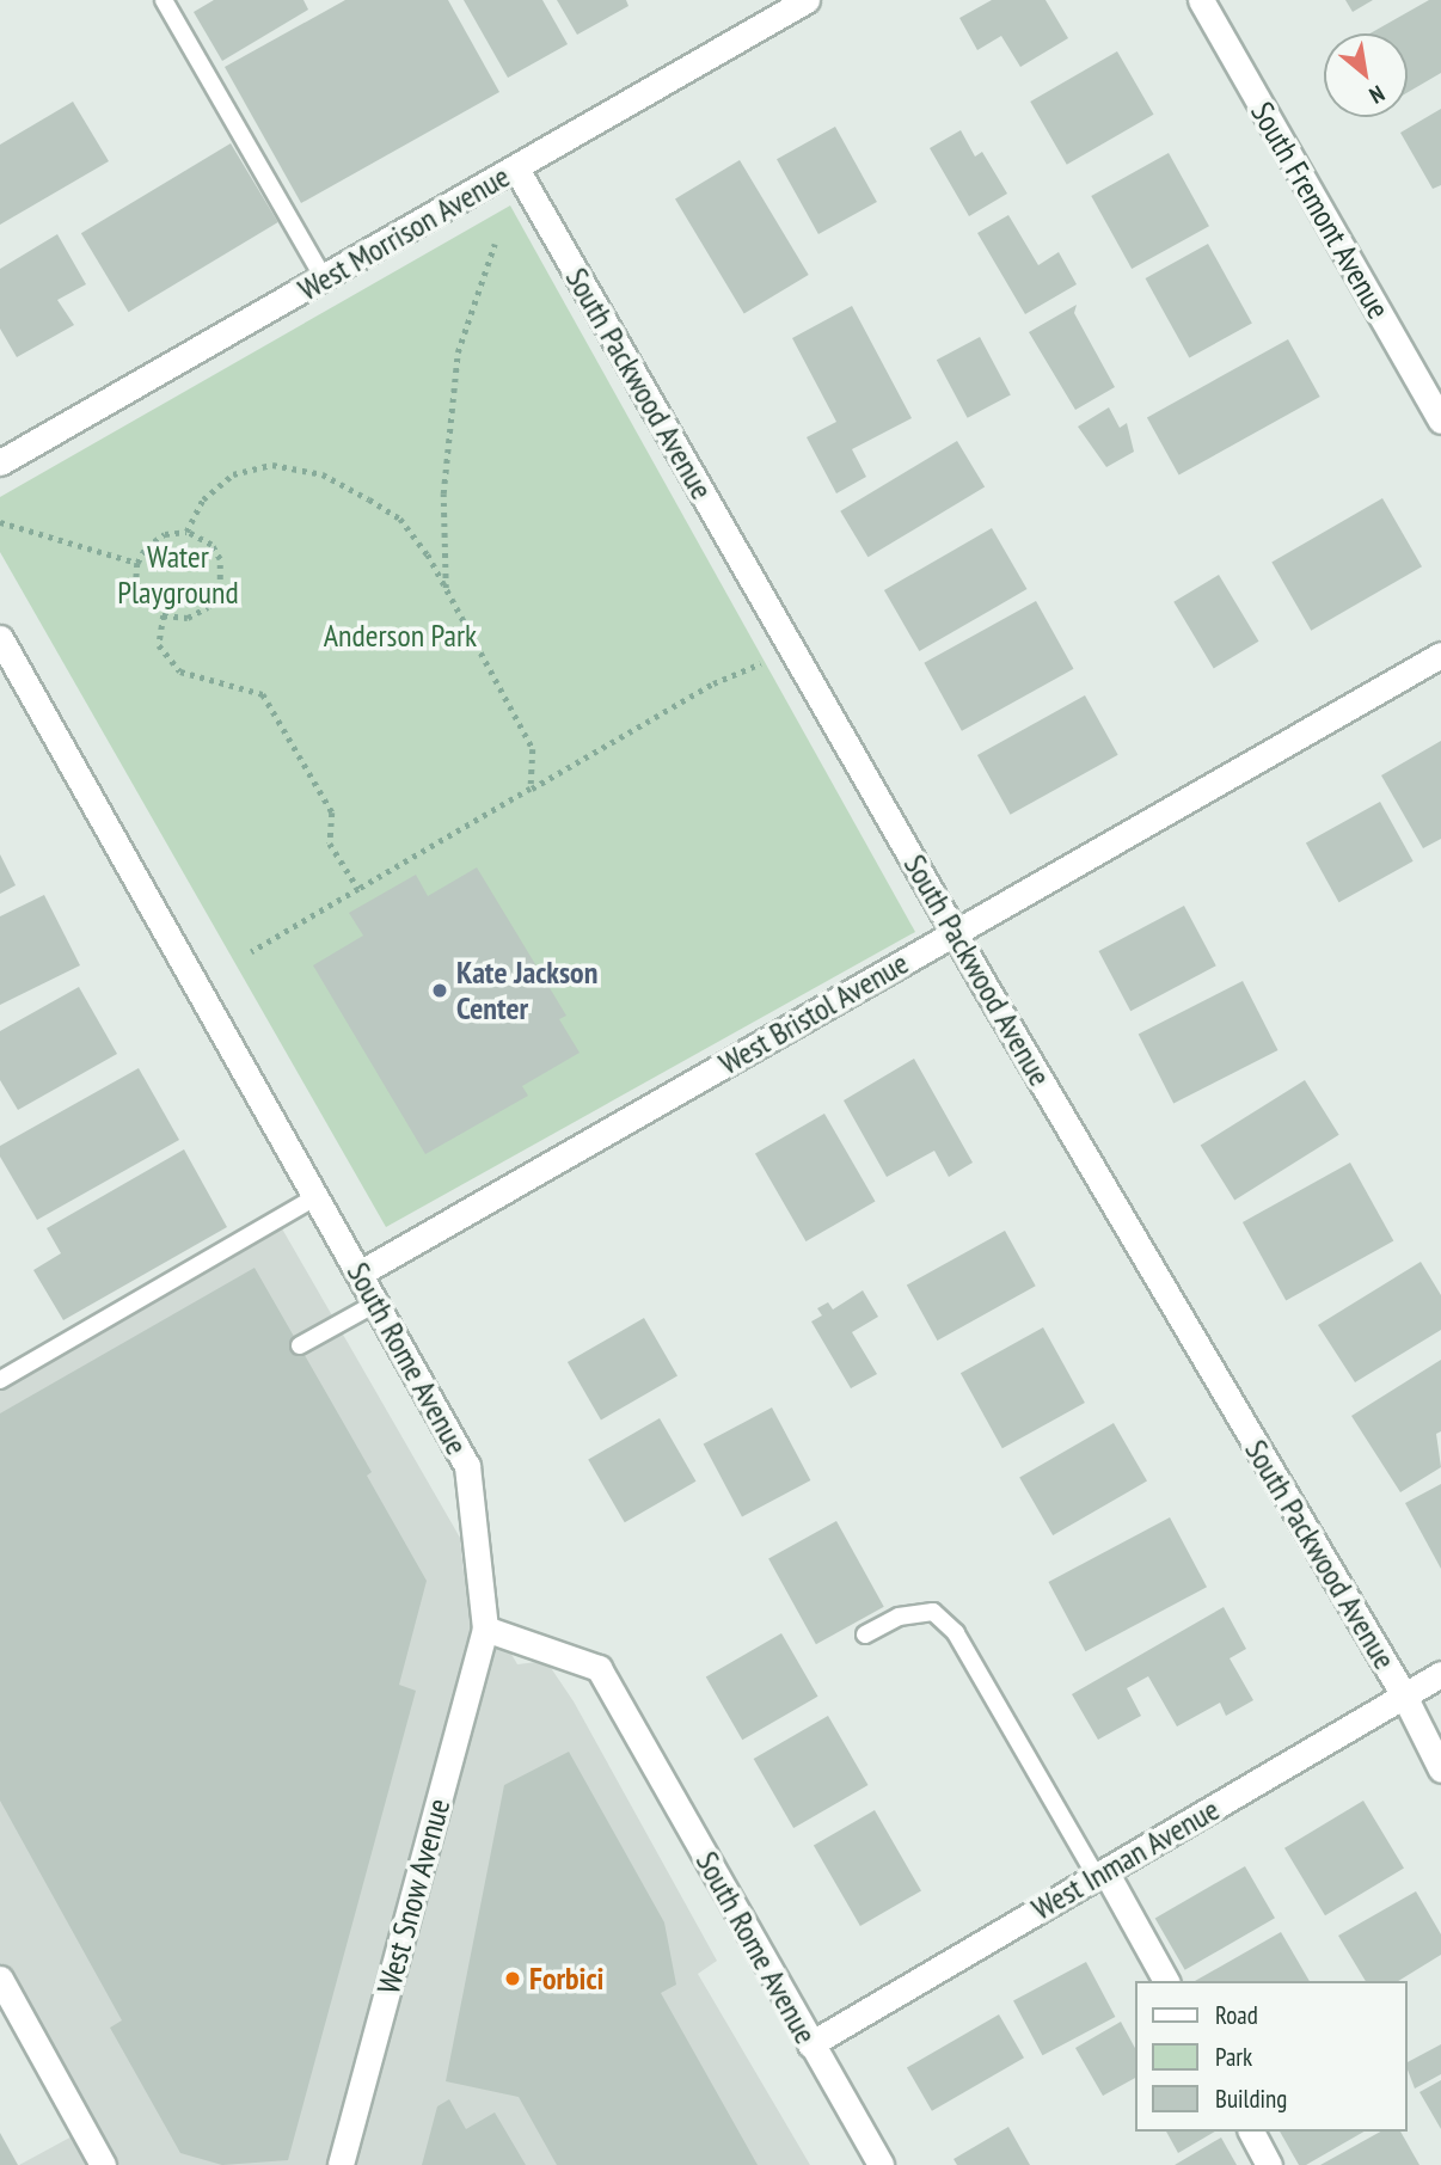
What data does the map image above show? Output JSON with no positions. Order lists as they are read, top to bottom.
{
  "streets": {
    "street": [
      "South Fremont Avenue",
      "West Morrison Avenue",
      "South Packwood Avenue",
      "West Bristol Avenue",
      "South Rome Avenue",
      "West Inman Avenue",
      "West Snow Avenue"
    ]
  },
  "crossings": [
    ["West Morrison Avenue", "South Packwood Avenue"],
    ["South Packwood Avenue", "West Bristol Avenue"],
    ["South Packwood Avenue", "West Inman Avenue"],
    ["West Bristol Avenue", "South Rome Avenue"],
    ["South Rome Avenue", "West Inman Avenue"],
    ["South Rome Avenue", "West Snow Avenue"]
  ],
  "parks": ["Water Playground", "Anderson Park"],
  "places": ["Kate Jackson Center", "Forbici"],
  "legend": ["Road", "Park", "Building"],
  "north": "bottom right"
}
